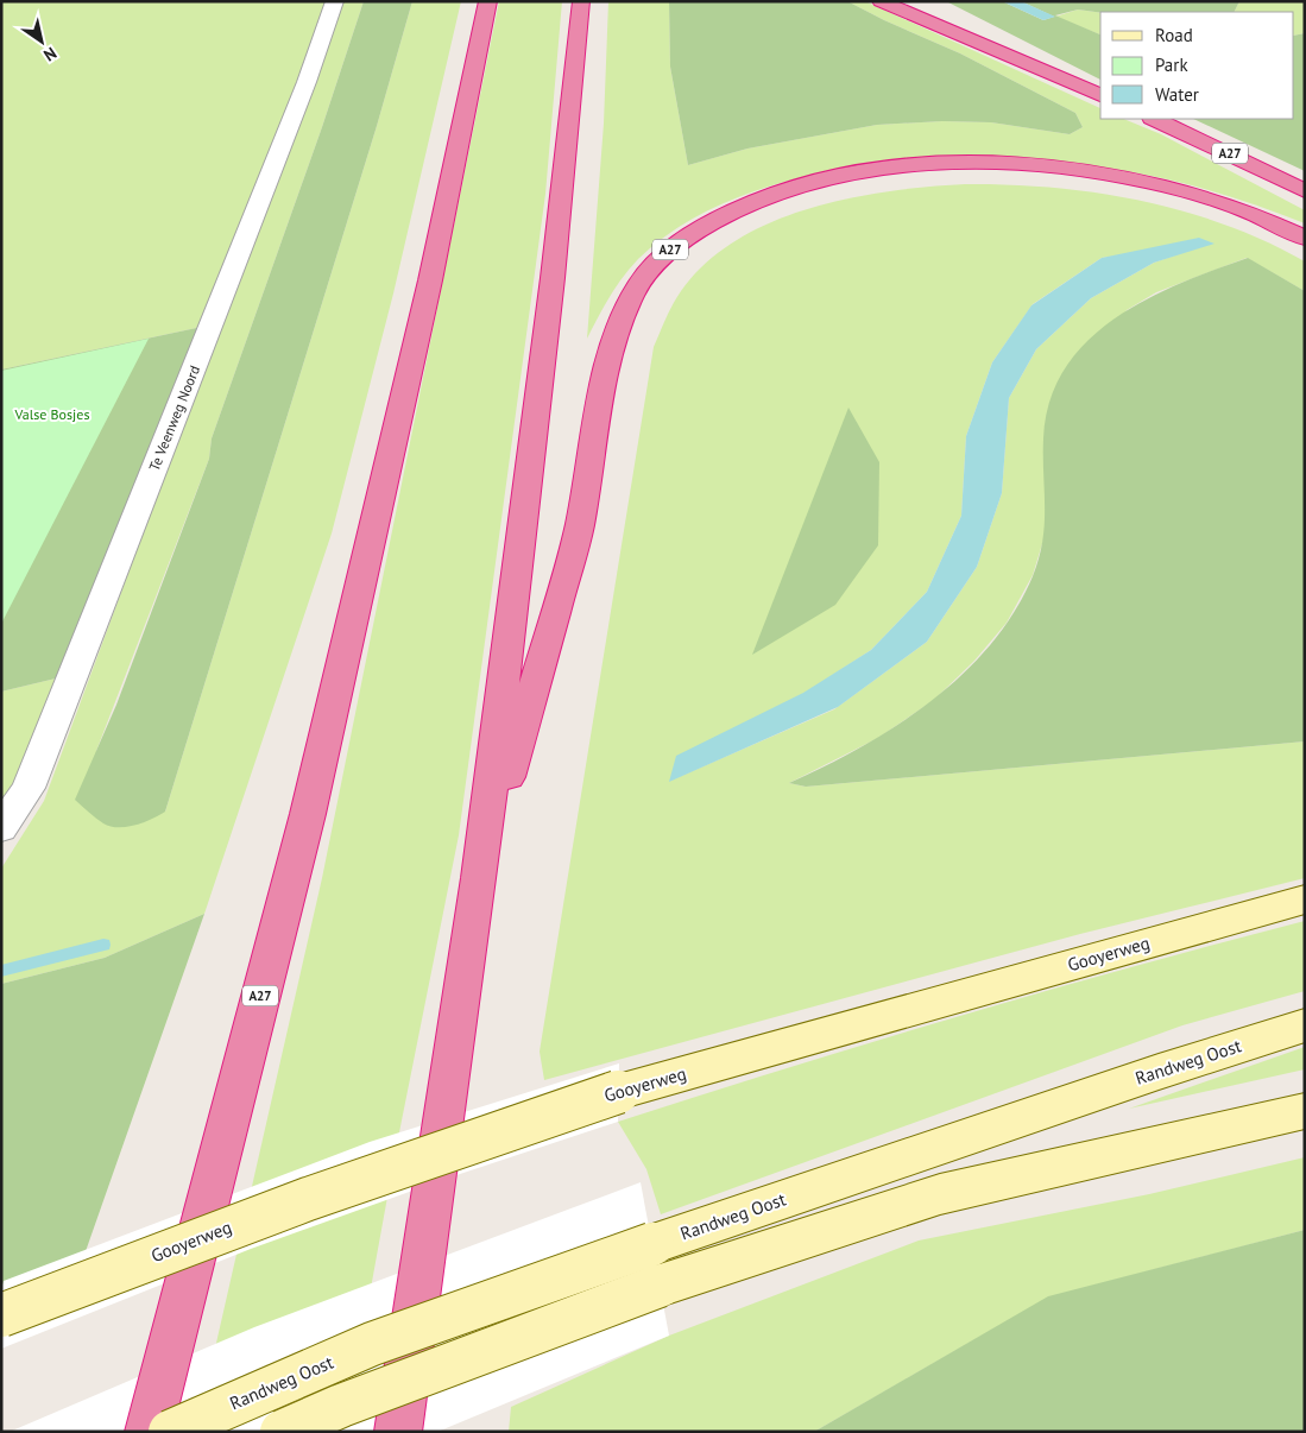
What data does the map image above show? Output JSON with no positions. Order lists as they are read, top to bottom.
{
  "streets": {
    "highway": ["A27"],
    "main road": ["Gooyerweg", "Randweg Oost"],
    "street": ["Te Veenweg Noord"]
  },
  "parks": ["Valse Bosjes"],
  "legend": ["Road", "Park", "Water"],
  "north": "bottom right"
}
